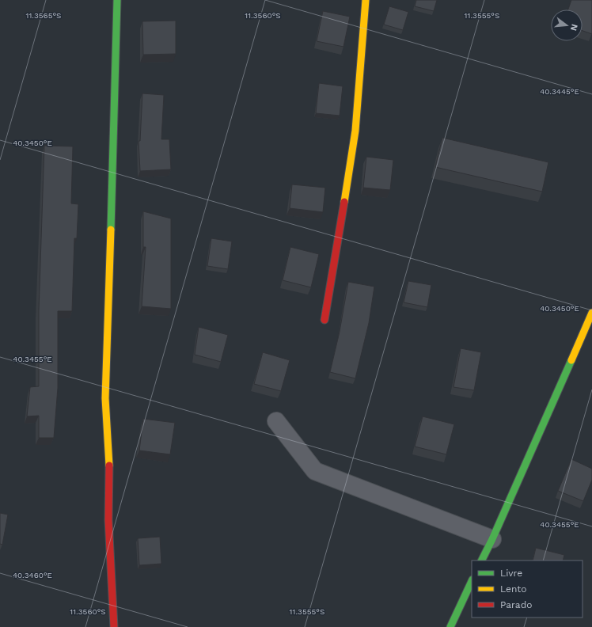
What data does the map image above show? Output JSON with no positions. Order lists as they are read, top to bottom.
{
  "legend": ["Livre", "Lento", "Parado"],
  "north": "right",
  "coordinates": [
    "11.3565°S",
    "11.3560°S",
    "11.3555°S",
    "40.3445°E",
    "40.3450°E",
    "40.3455°E",
    "40.3460°E"
  ]
}
